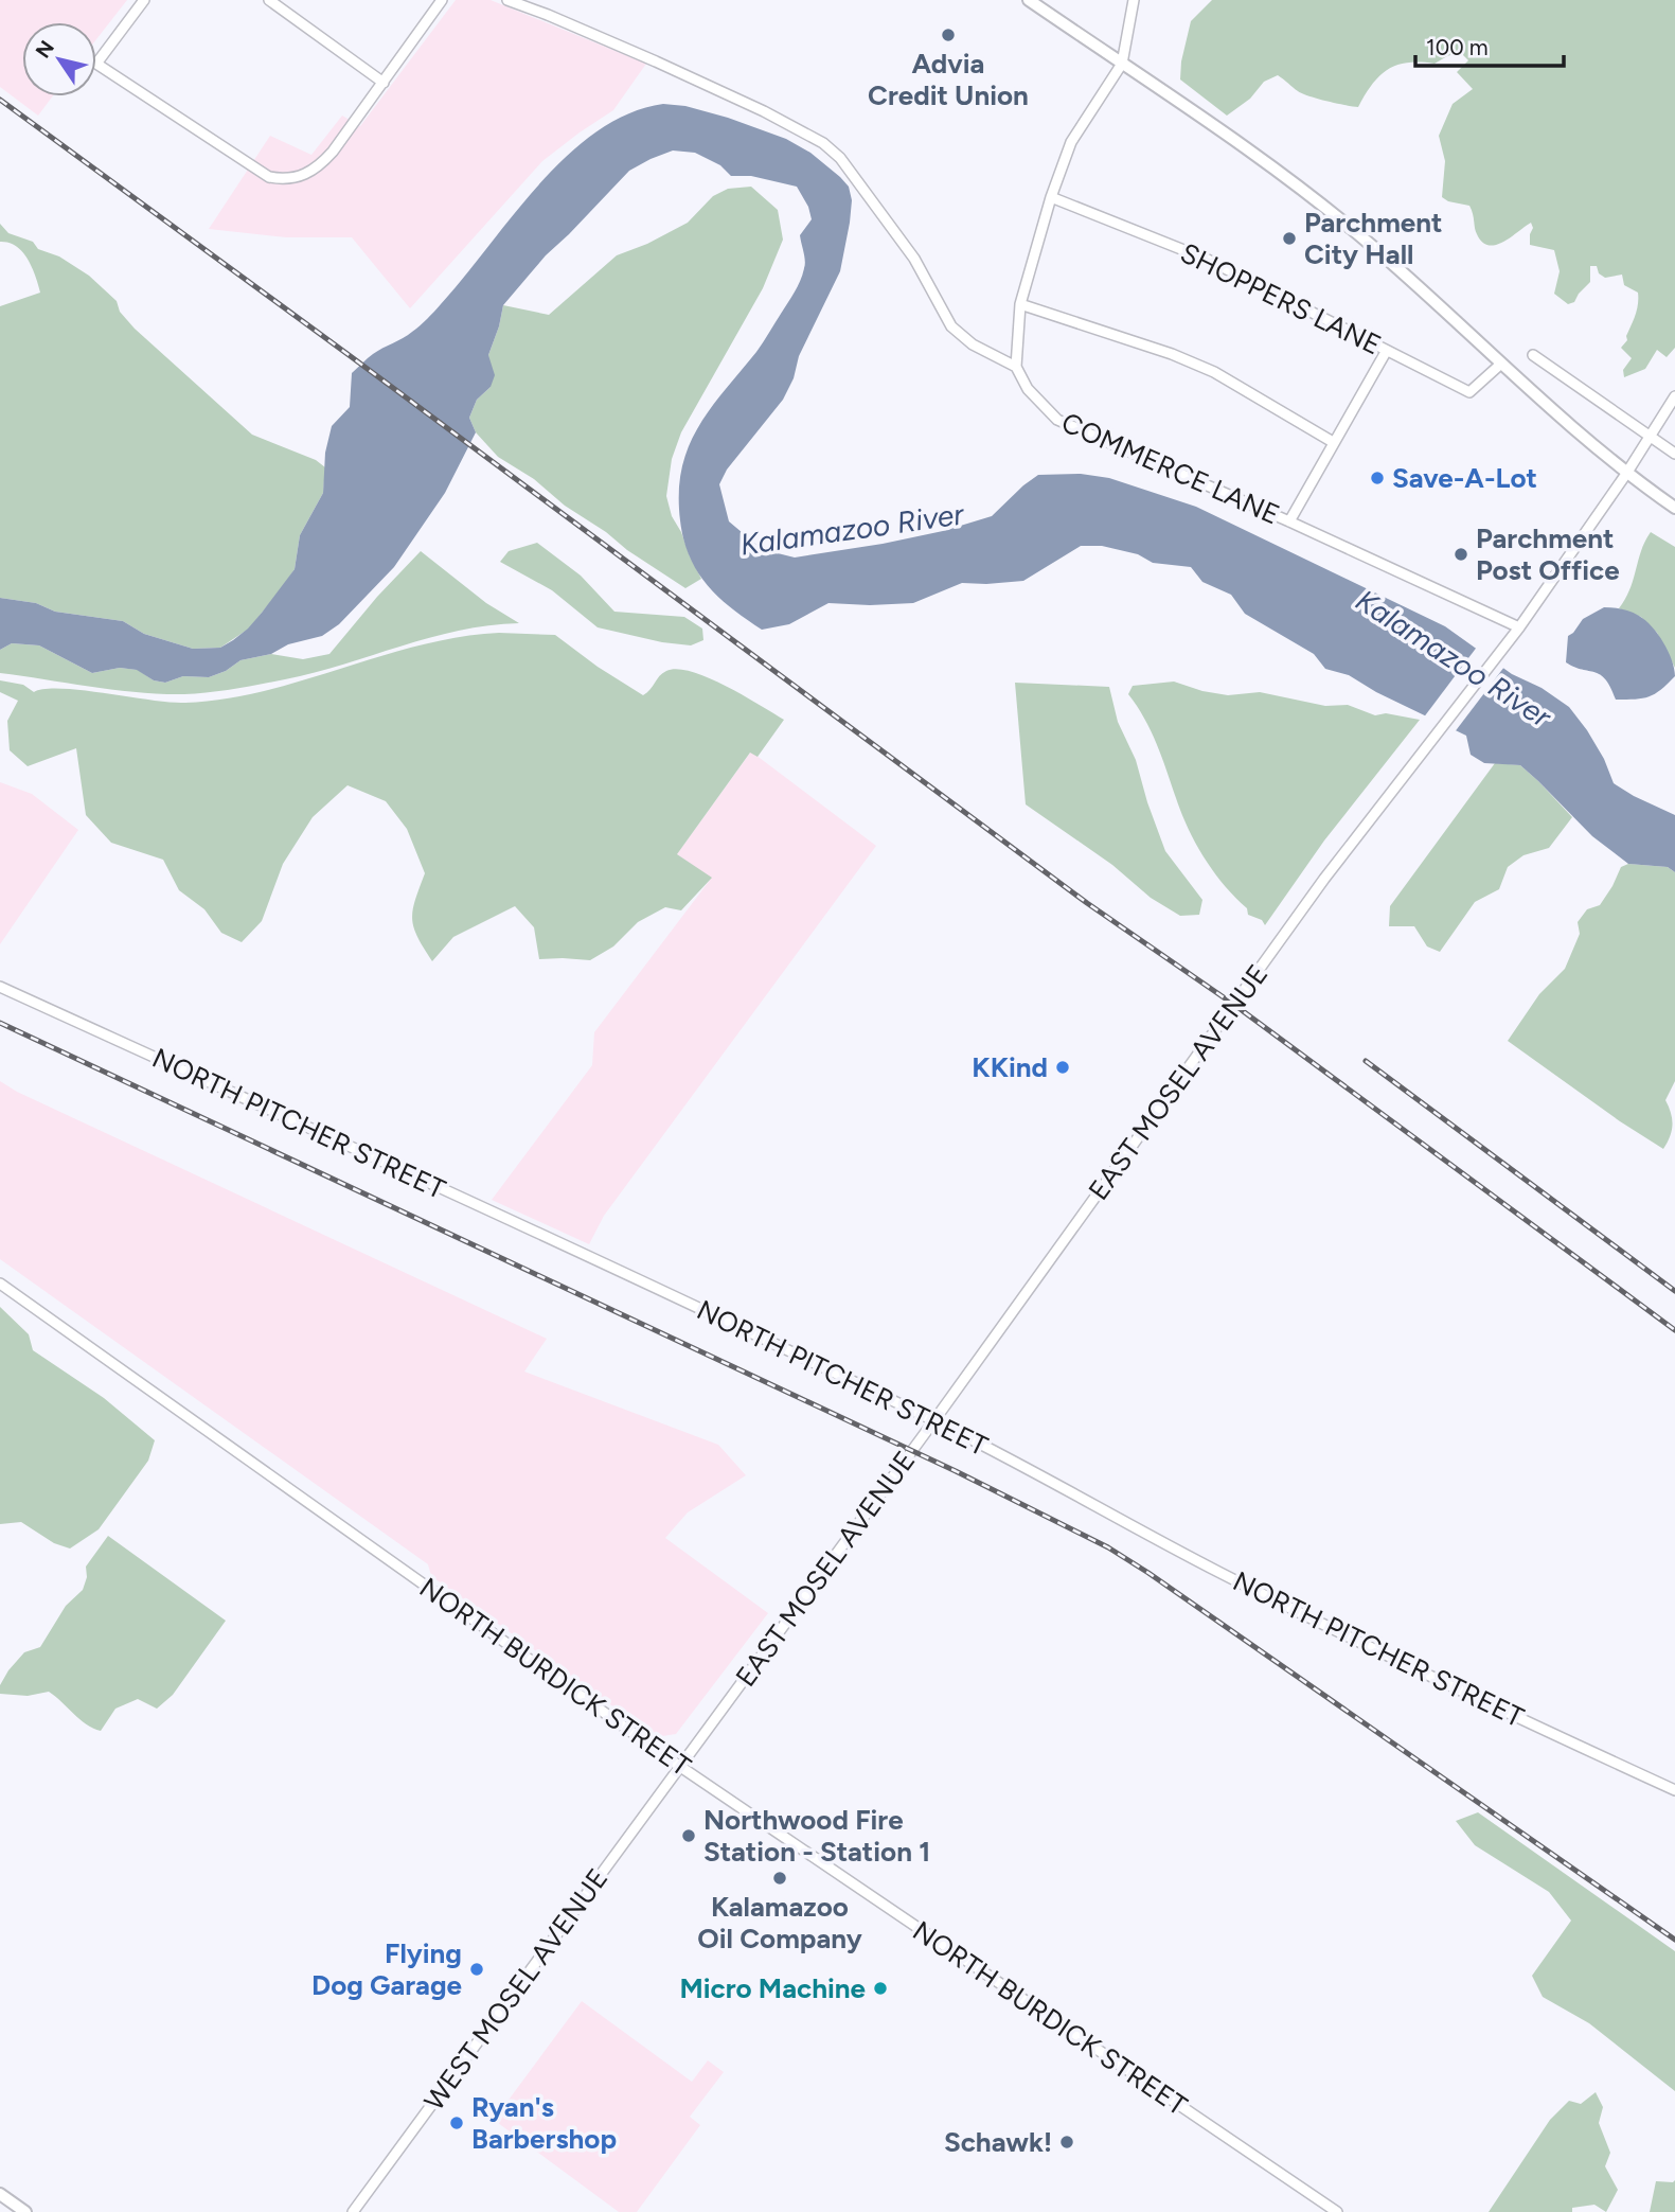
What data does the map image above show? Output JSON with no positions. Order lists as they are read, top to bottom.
{
  "streets": {
    "street": [
      "SHOPPERS LANE",
      "COMMERCE LANE",
      "EAST MOSEL AVENUE",
      "NORTH PITCHER STREET",
      "NORTH BURDICK STREET",
      "WEST MOSEL AVENUE"
    ]
  },
  "crossings": [
    ["COMMERCE LANE", "EAST MOSEL AVENUE"],
    ["EAST MOSEL AVENUE", "NORTH PITCHER STREET"],
    ["EAST MOSEL AVENUE", "NORTH BURDICK STREET"],
    ["EAST MOSEL AVENUE", "WEST MOSEL AVENUE"],
    ["NORTH BURDICK STREET", "WEST MOSEL AVENUE"]
  ],
  "water": ["Kalamazoo River"],
  "places": [
    "Advia Credit Union",
    "Parchment City Hall",
    "Save-A-Lot",
    "Parchment Post Office",
    "KKind",
    "Northwood Fire Station - Station 1",
    "Kalamazoo Oil Company",
    "Flying Dog Garage",
    "Micro Machine",
    "Ryan's Barbershop",
    "Schawk!"
  ],
  "scale_bar": "100 m",
  "north": "top left"
}
